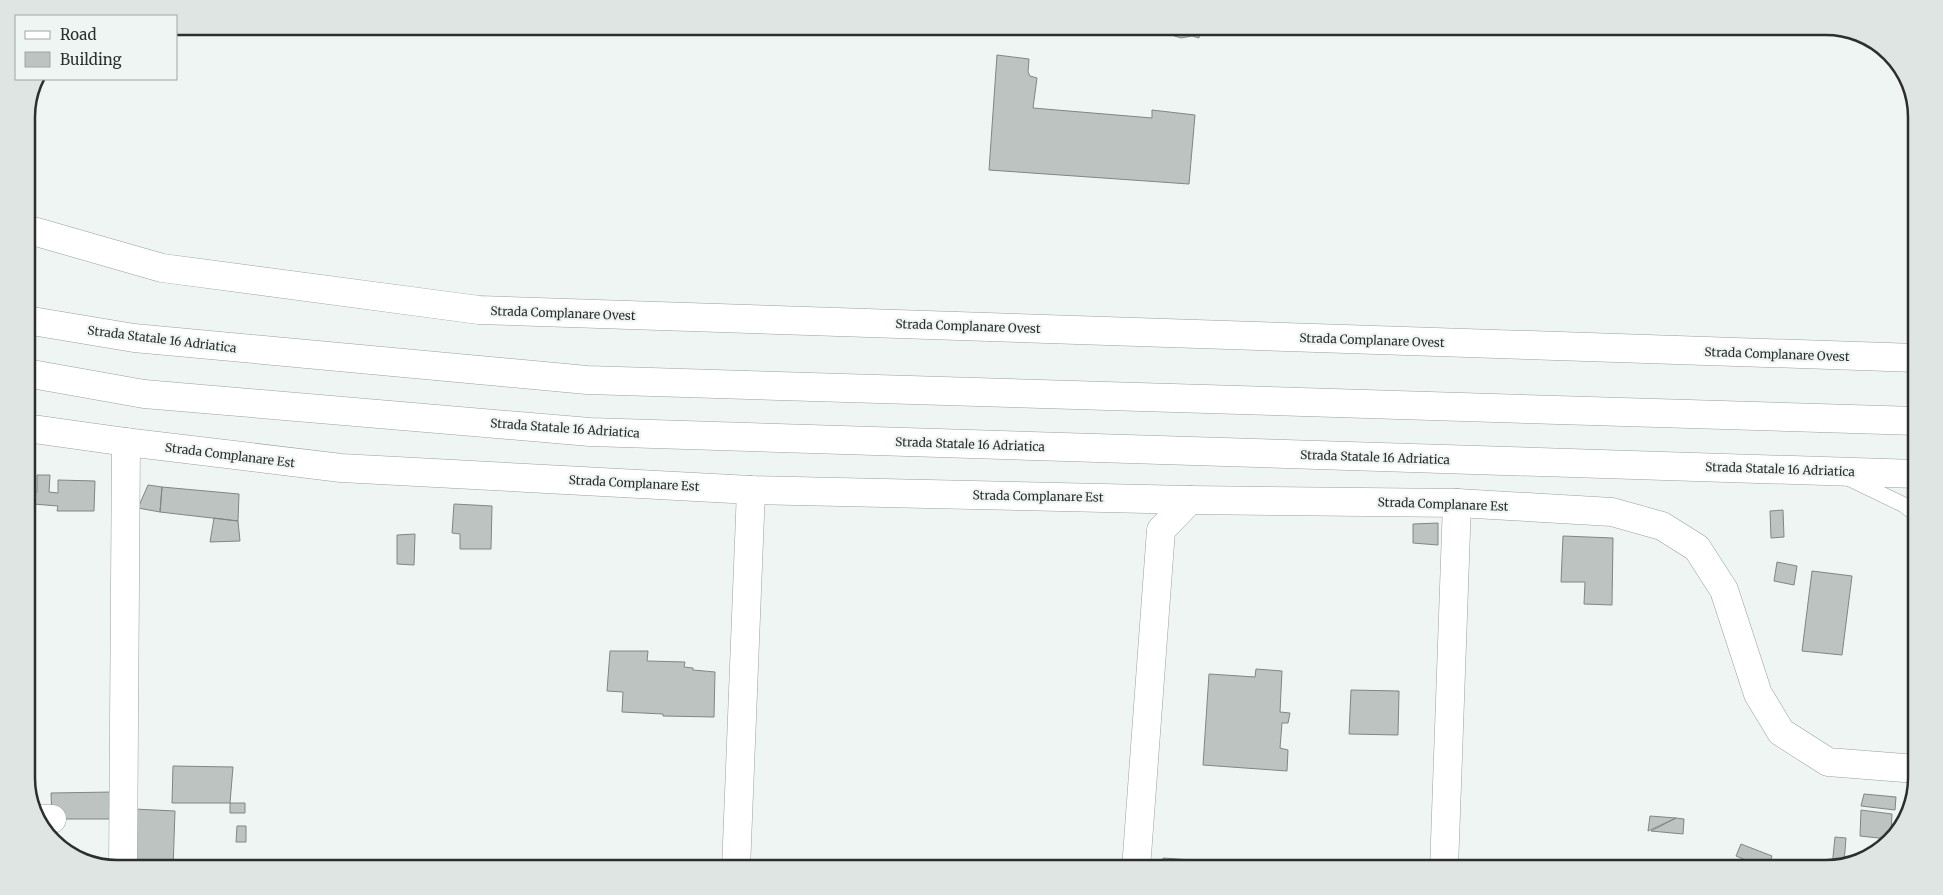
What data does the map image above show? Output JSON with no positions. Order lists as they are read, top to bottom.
{
  "streets": {
    "main road": ["Strada Complanare Ovest", "Strada Statale 16 Adriatica", "Strada Complanare Est"]
  },
  "legend": ["Road", "Building"]
}
